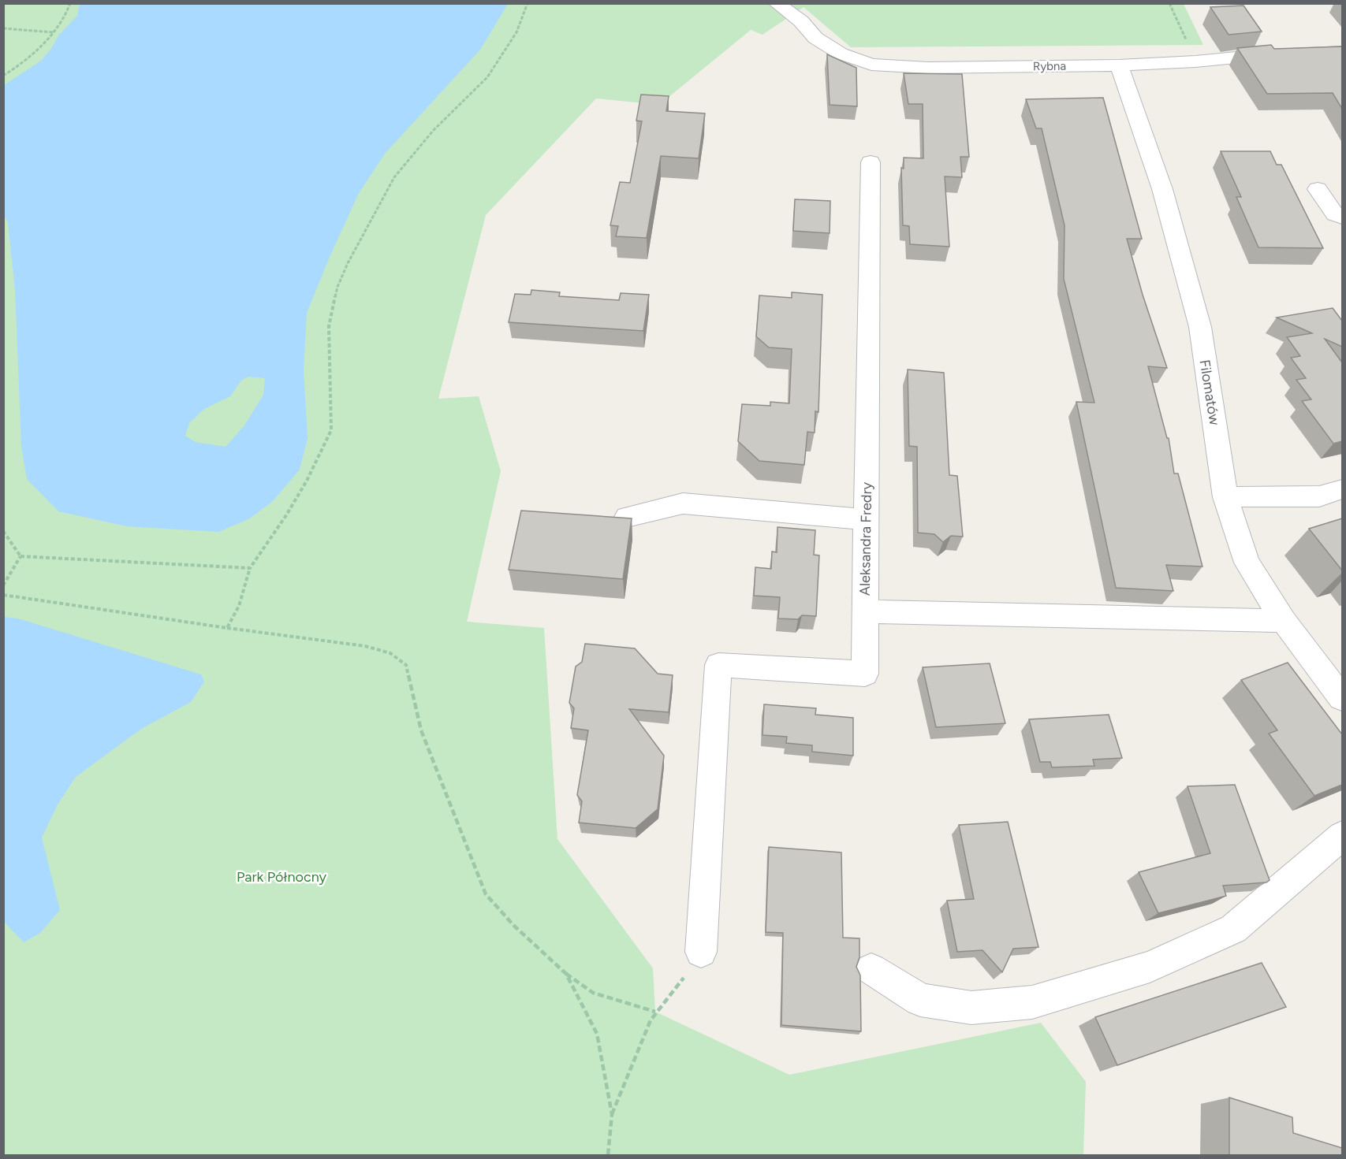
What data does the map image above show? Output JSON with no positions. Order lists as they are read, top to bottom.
{
  "streets": {
    "street": ["Rybna", "Filomatów", "Aleksandra Fredry"]
  },
  "crossings": [
    ["Rybna", "Filomatów"],
    ["Filomatów", "Aleksandra Fredry"]
  ],
  "parks": ["Park Północny"]
}
